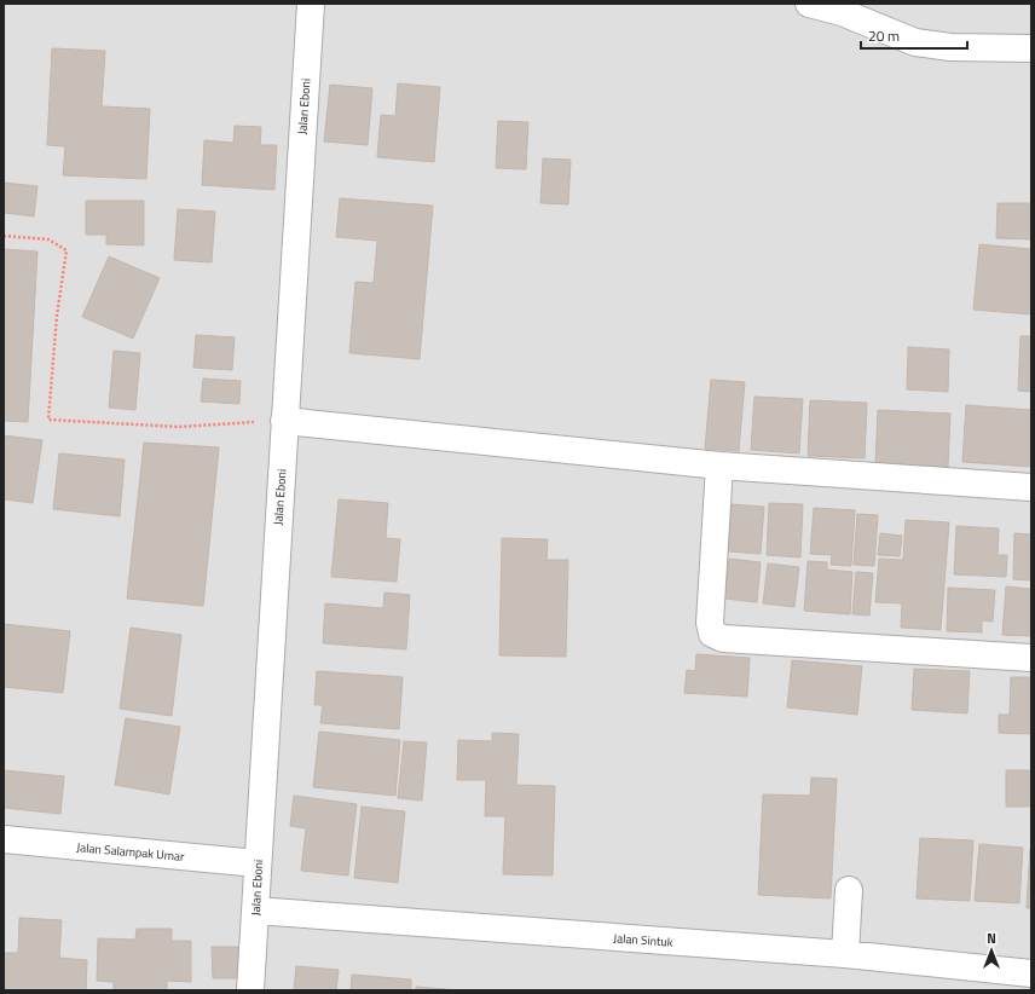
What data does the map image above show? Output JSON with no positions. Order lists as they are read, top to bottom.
{
  "streets": {
    "street": ["Jalan Eboni", "Jalan Salampak Umar", "Jalan Sintuk"]
  },
  "crossings": [
    ["Jalan Eboni", "Jalan Salampak Umar"],
    ["Jalan Eboni", "Jalan Sintuk"]
  ],
  "scale_bar": "20 m",
  "north": "top"
}
